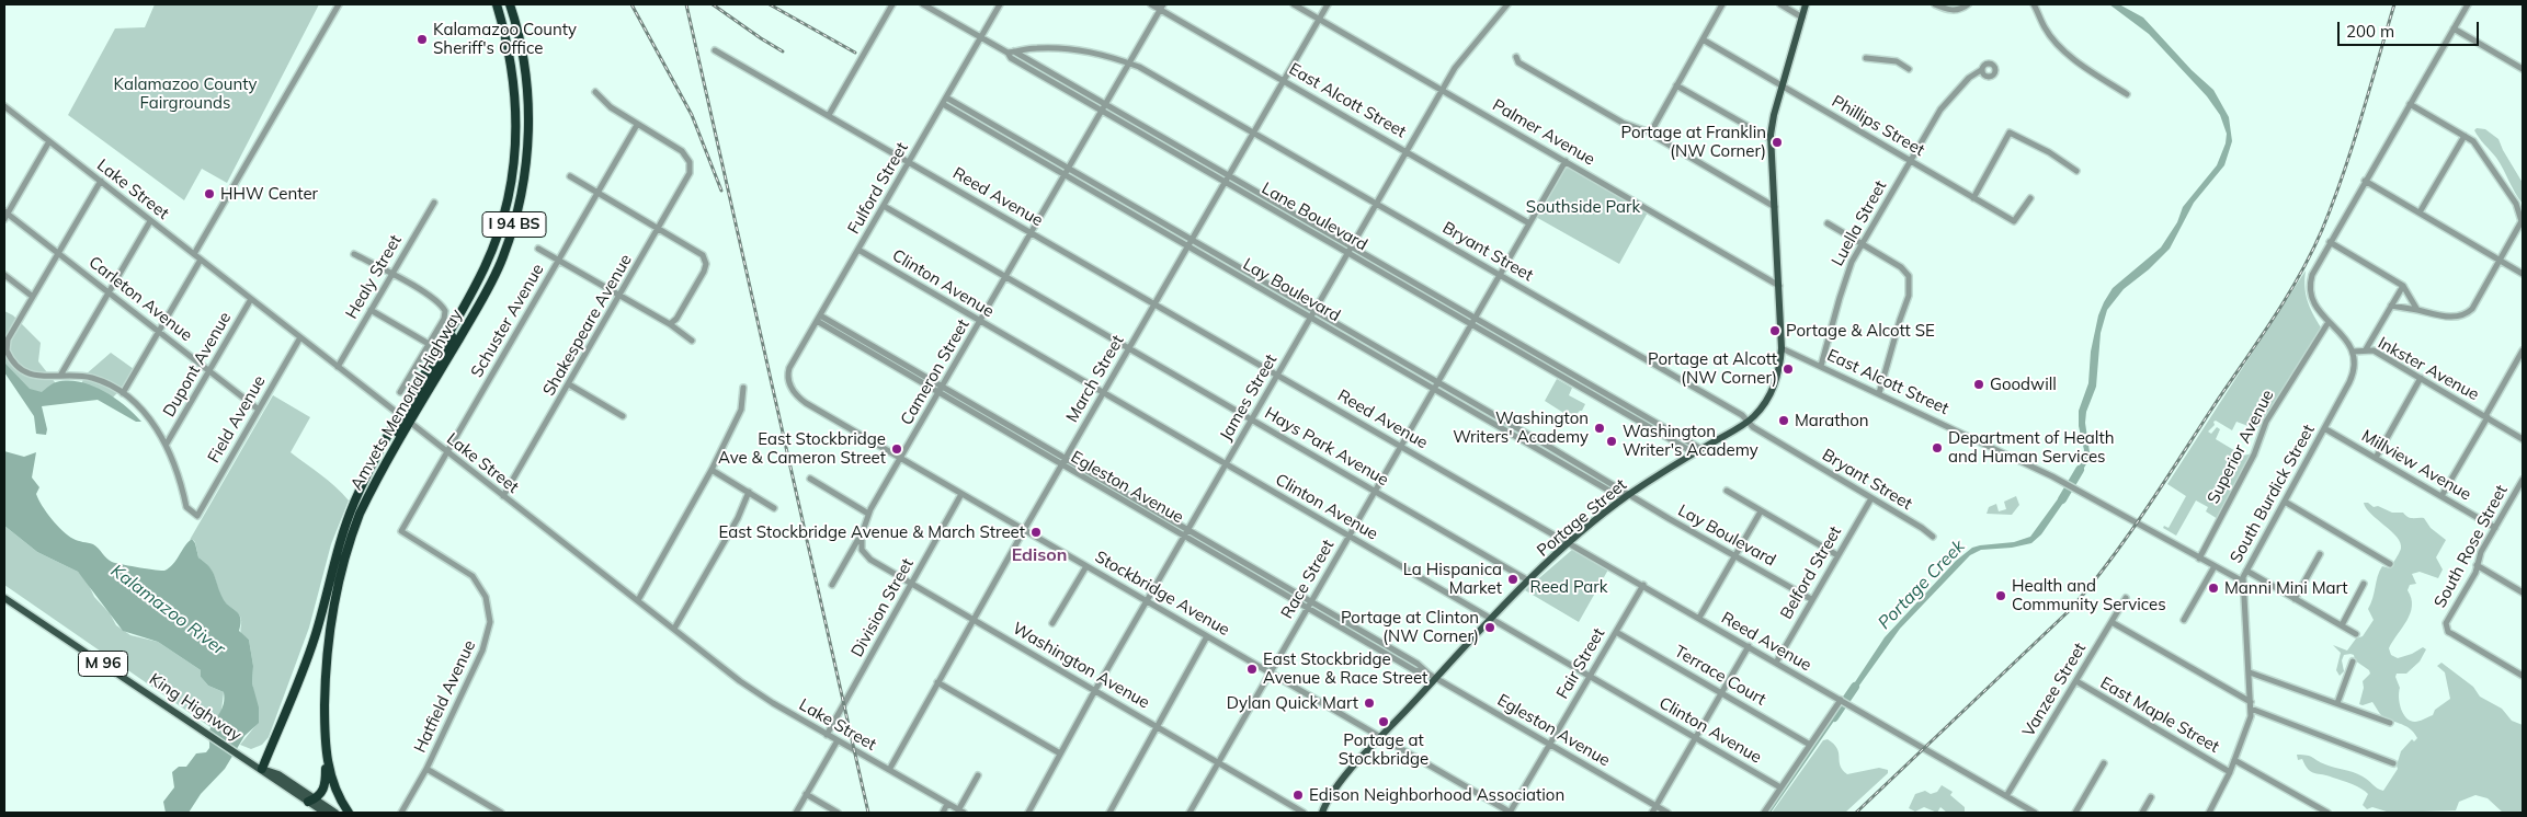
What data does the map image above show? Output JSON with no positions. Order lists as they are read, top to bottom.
{
  "streets": {
    "highway": ["I 94 BS", "Amvets Memorial Highway"],
    "main road": ["Portage Street", "M 96", "King Highway"],
    "street": [
      "East Alcott Street",
      "Phillips Street",
      "Palmer Avenue",
      "Fulford Street",
      "Lake Street",
      "Reed Avenue",
      "Lane Boulevard",
      "Luella Street",
      "Bryant Street",
      "Healy Street",
      "Clinton Avenue",
      "Lay Boulevard",
      "Carleton Avenue",
      "Schuster Avenue",
      "Shakespeare Avenue",
      "Dupont Avenue",
      "Inkster Avenue",
      "Cameron Street",
      "March Street",
      "James Street",
      "Field Avenue",
      "Hays Park Avenue",
      "Superior Avenue",
      "Millview Avenue",
      "Egleston Avenue",
      "South Burdick Street",
      "South Rose Street",
      "Belford Street",
      "Race Street",
      "Stockbridge Avenue",
      "Division Street",
      "Fair Street",
      "Washington Avenue",
      "Terrace Court",
      "Vanzee Street",
      "Hatfield Avenue",
      "East Maple Street"
    ]
  },
  "crossings": [
    ["East Alcott Street", "Luella Street"],
    ["East Alcott Street", "Cameron Street"],
    ["East Alcott Street", "March Street"],
    ["East Alcott Street", "James Street"],
    ["East Alcott Street", "Superior Avenue"],
    ["East Alcott Street", "South Burdick Street"],
    ["East Alcott Street", "Portage Street"],
    ["East Alcott Street", "Race Street"],
    ["Phillips Street", "Luella Street"],
    ["Phillips Street", "Portage Street"],
    ["Palmer Avenue", "March Street"],
    ["Palmer Avenue", "James Street"],
    ["Palmer Avenue", "Portage Street"],
    ["Palmer Avenue", "Race Street"],
    ["Fulford Street", "Reed Avenue"],
    ["Fulford Street", "Lane Boulevard"],
    ["Fulford Street", "Clinton Avenue"],
    ["Fulford Street", "Lay Boulevard"],
    ["Fulford Street", "Hays Park Avenue"],
    ["Fulford Street", "Egleston Avenue"],
    ["Fulford Street", "Stockbridge Avenue"],
    ["Lake Street", "Healy Street"],
    ["Lake Street", "Schuster Avenue"],
    ["Lake Street", "Shakespeare Avenue"],
    ["Lake Street", "Dupont Avenue"],
    ["Lake Street", "March Street"],
    ["Lake Street", "Amvets Memorial Highway"],
    ["Lake Street", "Field Avenue"],
    ["Lake Street", "Division Street"],
    ["Reed Avenue", "Cameron Street"],
    ["Reed Avenue", "March Street"],
    ["Reed Avenue", "James Street"],
    ["Reed Avenue", "Portage Street"],
    ["Reed Avenue", "Belford Street"],
    ["Reed Avenue", "Race Street"],
    ["Reed Avenue", "Fair Street"],
    ["Reed Avenue", "Vanzee Street"],
    ["Lane Boulevard", "Bryant Street"],
    ["Lane Boulevard", "Cameron Street"],
    ["Lane Boulevard", "March Street"],
    ["Lane Boulevard", "James Street"],
    ["Lane Boulevard", "Portage Street"],
    ["Lane Boulevard", "Race Street"],
    ["I 94 BS", "Amvets Memorial Highway"],
    ["I 94 BS", "King Highway"],
    ["Bryant Street", "Cameron Street"],
    ["Bryant Street", "March Street"],
    ["Bryant Street", "James Street"],
    ["Bryant Street", "Portage Street"],
    ["Bryant Street", "Belford Street"],
    ["Bryant Street", "Race Street"],
    ["Clinton Avenue", "Cameron Street"],
    ["Clinton Avenue", "March Street"],
    ["Clinton Avenue", "James Street"],
    ["Clinton Avenue", "Portage Street"],
    ["Clinton Avenue", "Race Street"],
    ["Clinton Avenue", "Fair Street"],
    ["Lay Boulevard", "Cameron Street"],
    ["Lay Boulevard", "March Street"],
    ["Lay Boulevard", "James Street"],
    ["Lay Boulevard", "Portage Street"],
    ["Lay Boulevard", "Belford Street"],
    ["Lay Boulevard", "Race Street"],
    ["Carleton Avenue", "Dupont Avenue"],
    ["Carleton Avenue", "Field Avenue"],
    ["Schuster Avenue", "Shakespeare Avenue"],
    ["Schuster Avenue", "Hatfield Avenue"],
    ["Dupont Avenue", "Field Avenue"],
    ["Inkster Avenue", "Superior Avenue"],
    ["Inkster Avenue", "South Burdick Street"],
    ["Cameron Street", "Hays Park Avenue"],
    ["Cameron Street", "Egleston Avenue"],
    ["Cameron Street", "Stockbridge Avenue"],
    ["Cameron Street", "Washington Avenue"],
    ["March Street", "Hays Park Avenue"],
    ["March Street", "Egleston Avenue"],
    ["March Street", "Stockbridge Avenue"],
    ["March Street", "Washington Avenue"],
    ["James Street", "Hays Park Avenue"],
    ["James Street", "Egleston Avenue"],
    ["James Street", "Stockbridge Avenue"],
    ["James Street", "Washington Avenue"],
    ["Amvets Memorial Highway", "King Highway"],
    ["Hays Park Avenue", "Portage Street"],
    ["Hays Park Avenue", "Race Street"],
    ["Millview Avenue", "South Burdick Street"],
    ["Millview Avenue", "South Rose Street"],
    ["Egleston Avenue", "Portage Street"],
    ["Egleston Avenue", "Race Street"],
    ["Egleston Avenue", "Fair Street"],
    ["South Burdick Street", "East Maple Street"],
    ["Portage Street", "Stockbridge Avenue"],
    ["Race Street", "Stockbridge Avenue"],
    ["Race Street", "Washington Avenue"],
    ["Stockbridge Avenue", "Division Street"],
    ["Stockbridge Avenue", "Fair Street"],
    ["Division Street", "Washington Avenue"],
    ["Fair Street", "Terrace Court"],
    ["Vanzee Street", "East Maple Street"]
  ],
  "districts": ["Edison"],
  "water": ["Portage Creek", "Kalamazoo River"],
  "parks": ["Kalamazoo County Fairgrounds", "Southside Park", "Reed Park"],
  "places": [
    "Kalamazoo County Sheriff's Office",
    "Portage at Franklin (NW Corner)",
    "HHW Center",
    "Portage & Alcott SE",
    "Portage at Alcott (NW Corner)",
    "Goodwill",
    "Marathon",
    "Washington Writers' Academy",
    "Washington Writer's Academy",
    "Department of Health and Human Services",
    "East Stockbridge Ave & Cameron Street",
    "East Stockbridge Avenue & March Street",
    "La Hispanica Market",
    "Manni Mini Mart",
    "Health and Community Services",
    "Portage at Clinton (NW Corner)",
    "East Stockbridge Avenue & Race Street",
    "Dylan Quick Mart",
    "Portage at Stockbridge",
    "Edison Neighborhood Association"
  ],
  "scale_bar": "200 m"
}
